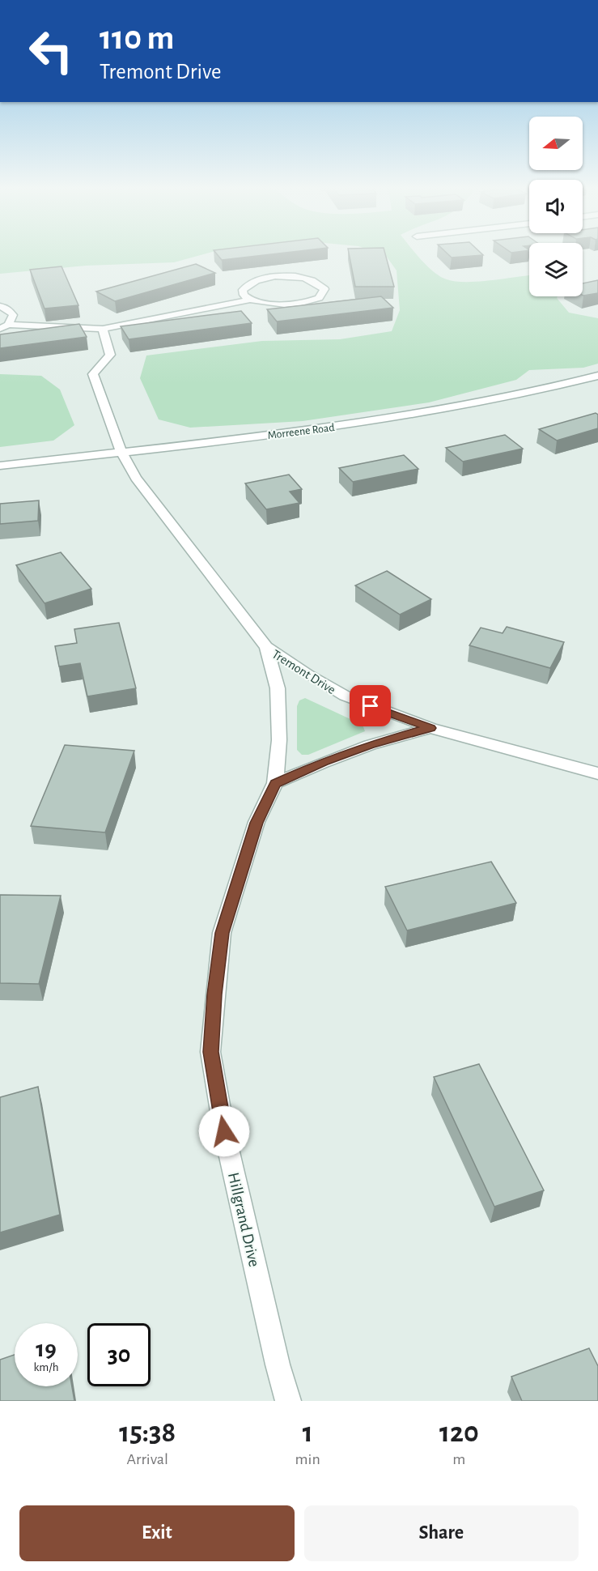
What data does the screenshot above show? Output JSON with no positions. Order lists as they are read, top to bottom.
{
  "streets": {
    "street": ["Morreene Road", "Tremont Drive", "Hillgrand Drive"]
  },
  "crossings": [
    ["Morreene Road", "Tremont Drive"],
    ["Tremont Drive", "Hillgrand Drive"]
  ],
  "north": "left",
  "page": {
    "turn": ["110 m", "Tremont Drive"],
    "speed": "19 km/h",
    "limit": "30",
    "eta": [
      "15:38",
      "Arrival",
      "1",
      "min",
      "120",
      "m"
    ],
    "buttons": ["Exit", "Share"]
  }
}
